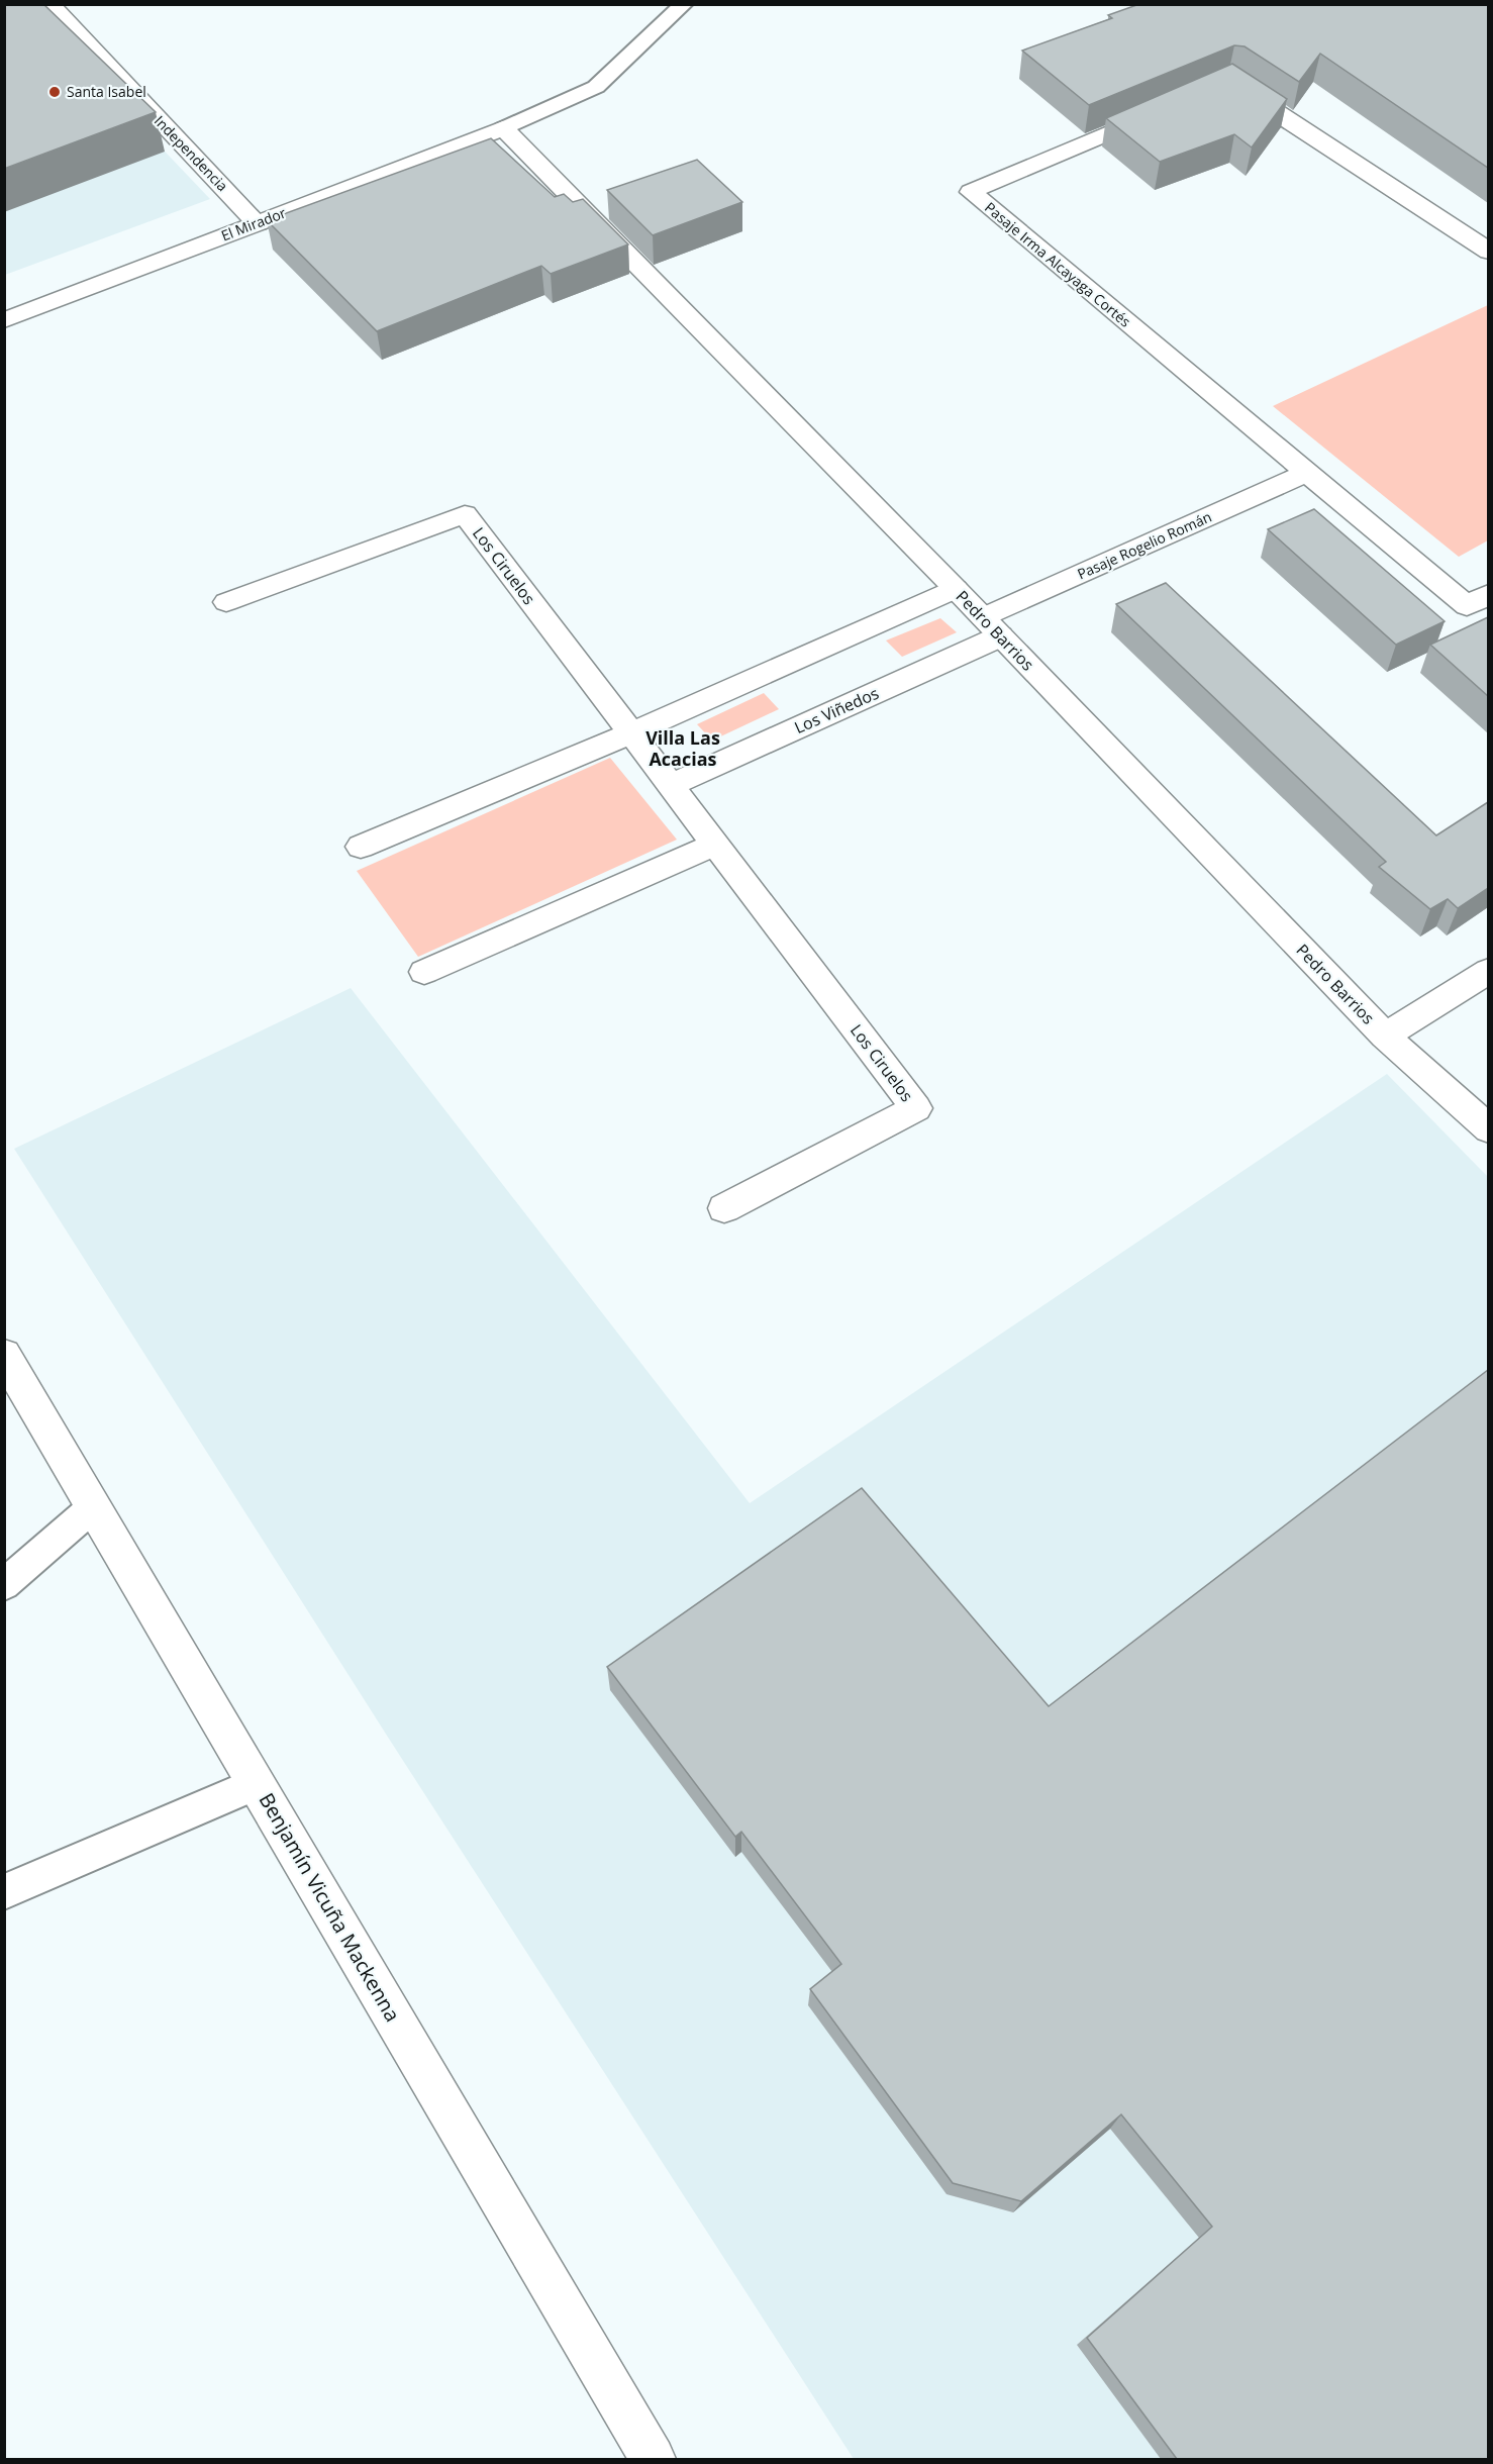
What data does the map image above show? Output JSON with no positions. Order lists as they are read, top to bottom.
{
  "streets": {
    "street": [
      "Independencia",
      "El Mirador",
      "Pasaje Irma Alcayaga Cortés",
      "Pasaje Rogelio Román",
      "Los Ciruelos",
      "Pedro Barrios",
      "Los Viñedos",
      "Benjamín Vicuña Mackenna"
    ]
  },
  "crossings": [
    ["Independencia", "El Mirador"],
    ["El Mirador", "Pedro Barrios"],
    ["Pasaje Irma Alcayaga Cortés", "Pasaje Rogelio Román"],
    ["Pasaje Rogelio Román", "Pedro Barrios"],
    ["Pasaje Rogelio Román", "Los Viñedos"],
    ["Los Ciruelos", "Los Viñedos"],
    ["Pedro Barrios", "Los Viñedos"]
  ],
  "districts": ["Villa Las Acacias"],
  "places": ["Santa Isabel"]
}
